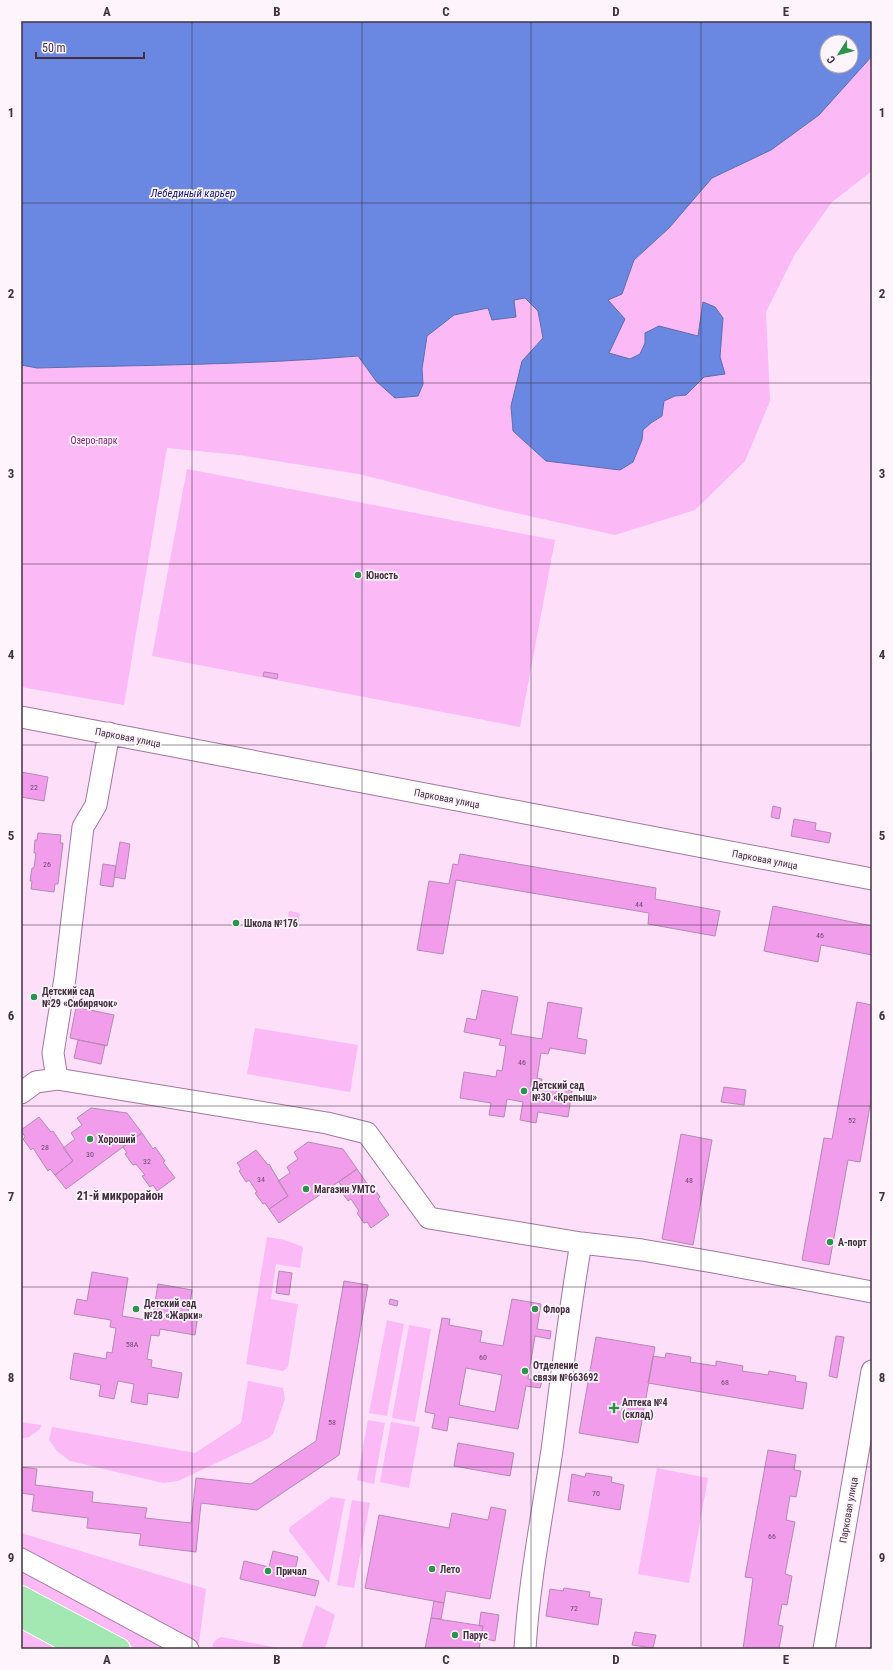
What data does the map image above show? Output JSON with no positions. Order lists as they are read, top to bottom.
{
  "streets": {
    "street": ["Парковая улица"]
  },
  "districts": ["21-й микрорайон"],
  "water": ["Лебединый карьер"],
  "parks": ["Озеро-парк"],
  "places": {
    "other": [
      "Юность",
      "Школа №176",
      "Детский сад №29 «Сибирячок»",
      "Детский сад №30 «Крепыш»",
      "Хороший",
      "Магазин УМТС",
      "А-порт",
      "Детский сад №28 «Жарки»",
      "Флора",
      "Отделение связи №663692",
      "Лето",
      "Причал",
      "Парус"
    ],
    "health": ["Аптека №4 (склад)"]
  },
  "house_numbers": [
    "22",
    "26",
    "44",
    "46",
    "46",
    "52",
    "28",
    "30",
    "32",
    "34",
    "48",
    "58А",
    "60",
    "68",
    "58",
    "70",
    "66",
    "72"
  ],
  "scale_bar": "50 m",
  "north": "bottom left",
  "grid": {
    "columns": [
      "A",
      "B",
      "C",
      "D",
      "E"
    ],
    "rows": [
      "1",
      "2",
      "3",
      "4",
      "5",
      "6",
      "7",
      "8",
      "9"
    ]
  }
}
